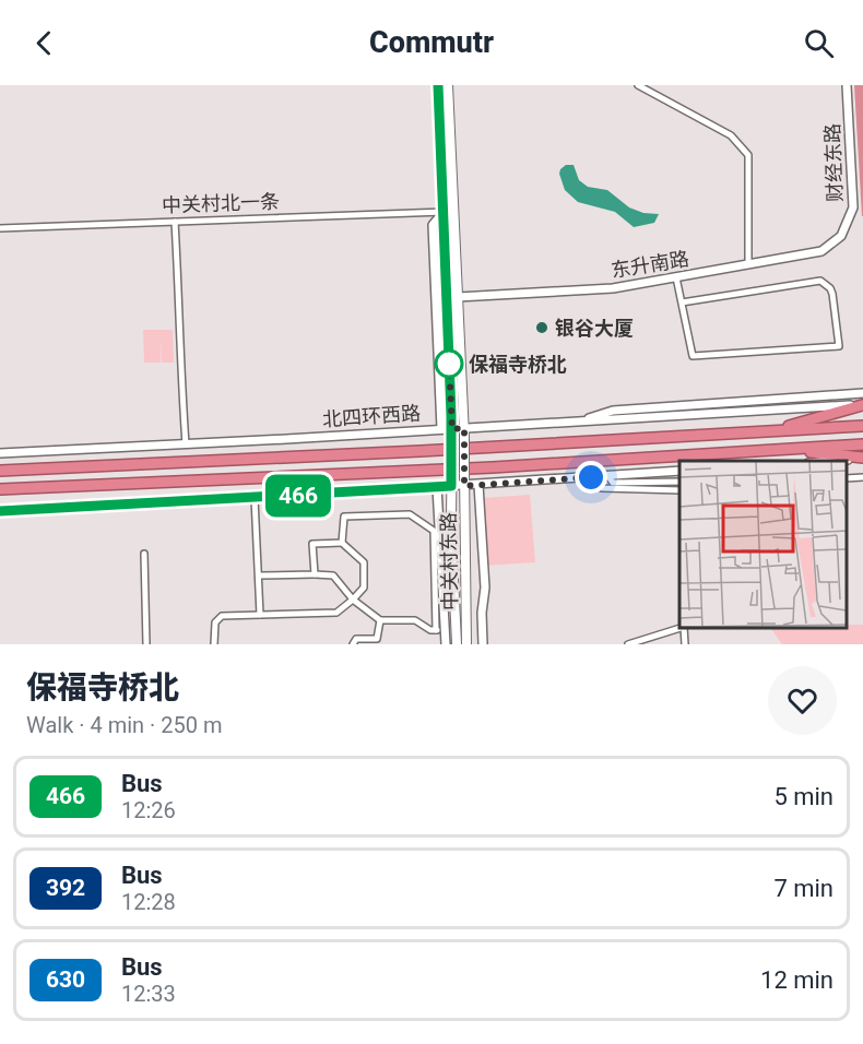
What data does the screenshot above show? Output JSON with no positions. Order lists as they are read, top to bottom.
{
  "streets": {
    "highway": ["北四环西路"],
    "main road": ["中关村东路"],
    "street": ["财经东路", "中关村北一条", "东升南路"]
  },
  "crossings": [
    ["财经东路", "东升南路"],
    ["中关村北一条", "中关村东路"],
    ["东升南路", "中关村东路"],
    ["北四环西路", "中关村东路"]
  ],
  "places": ["银谷大厦", "保福寺桥北"],
  "lines": ["bus line 466"],
  "page": {
    "header": "Commutr",
    "on_map": "466",
    "heading": ["保福寺桥北", "Walk · 4 min · 250 m"],
    "list": [
      {
        "mark": "466",
        "name": "Bus",
        "note": "12:26",
        "value": "5 min"
      },
      {
        "mark": "392",
        "name": "Bus",
        "note": "12:28",
        "value": "7 min"
      },
      {
        "mark": "630",
        "name": "Bus",
        "note": "12:33",
        "value": "12 min"
      }
    ]
  }
}
